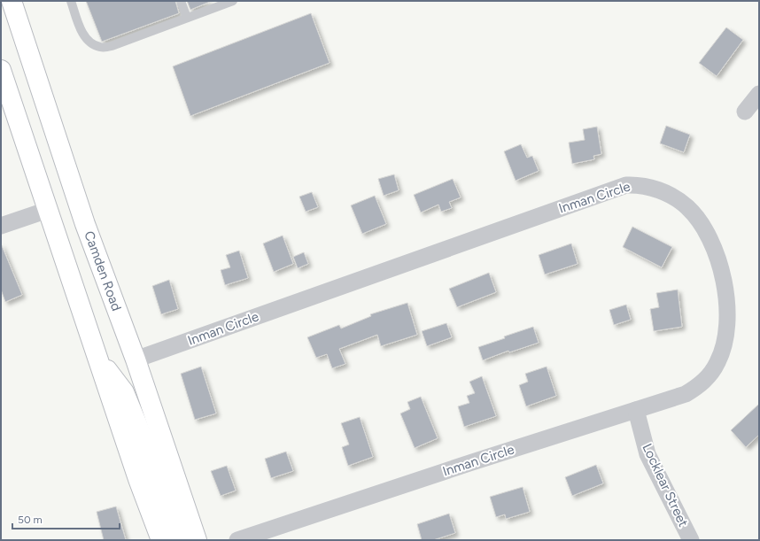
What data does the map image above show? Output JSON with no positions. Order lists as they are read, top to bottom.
{
  "streets": {
    "main road": ["Camden Road"],
    "street": ["Inman Circle", "Locklear Street"]
  },
  "crossings": [
    ["Inman Circle", "Camden Road"],
    ["Inman Circle", "Locklear Street"]
  ],
  "scale_bar": "50 m"
}
